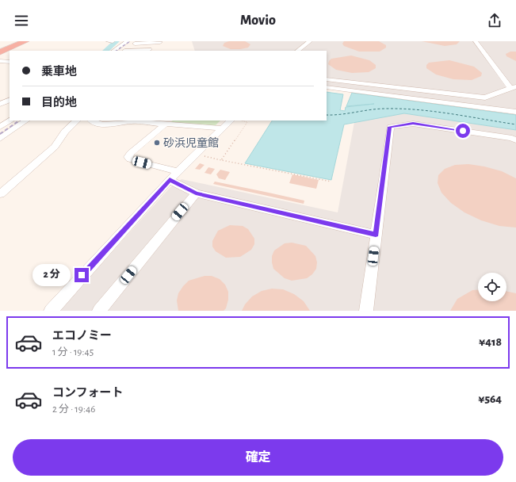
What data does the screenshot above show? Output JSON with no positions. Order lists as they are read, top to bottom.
{
  "places": ["砂浜児童館"],
  "page": {
    "header": "Movio",
    "banner": ["乗車地", "目的地"],
    "bubble": "2 分",
    "list": [
      {
        "name": "エコノミー",
        "note": "1 分 · 19:45",
        "value": "¥418"
      },
      {
        "name": "コンフォート",
        "note": "2 分 · 19:46",
        "value": "¥564"
      }
    ],
    "buttons": "確定"
  }
}
